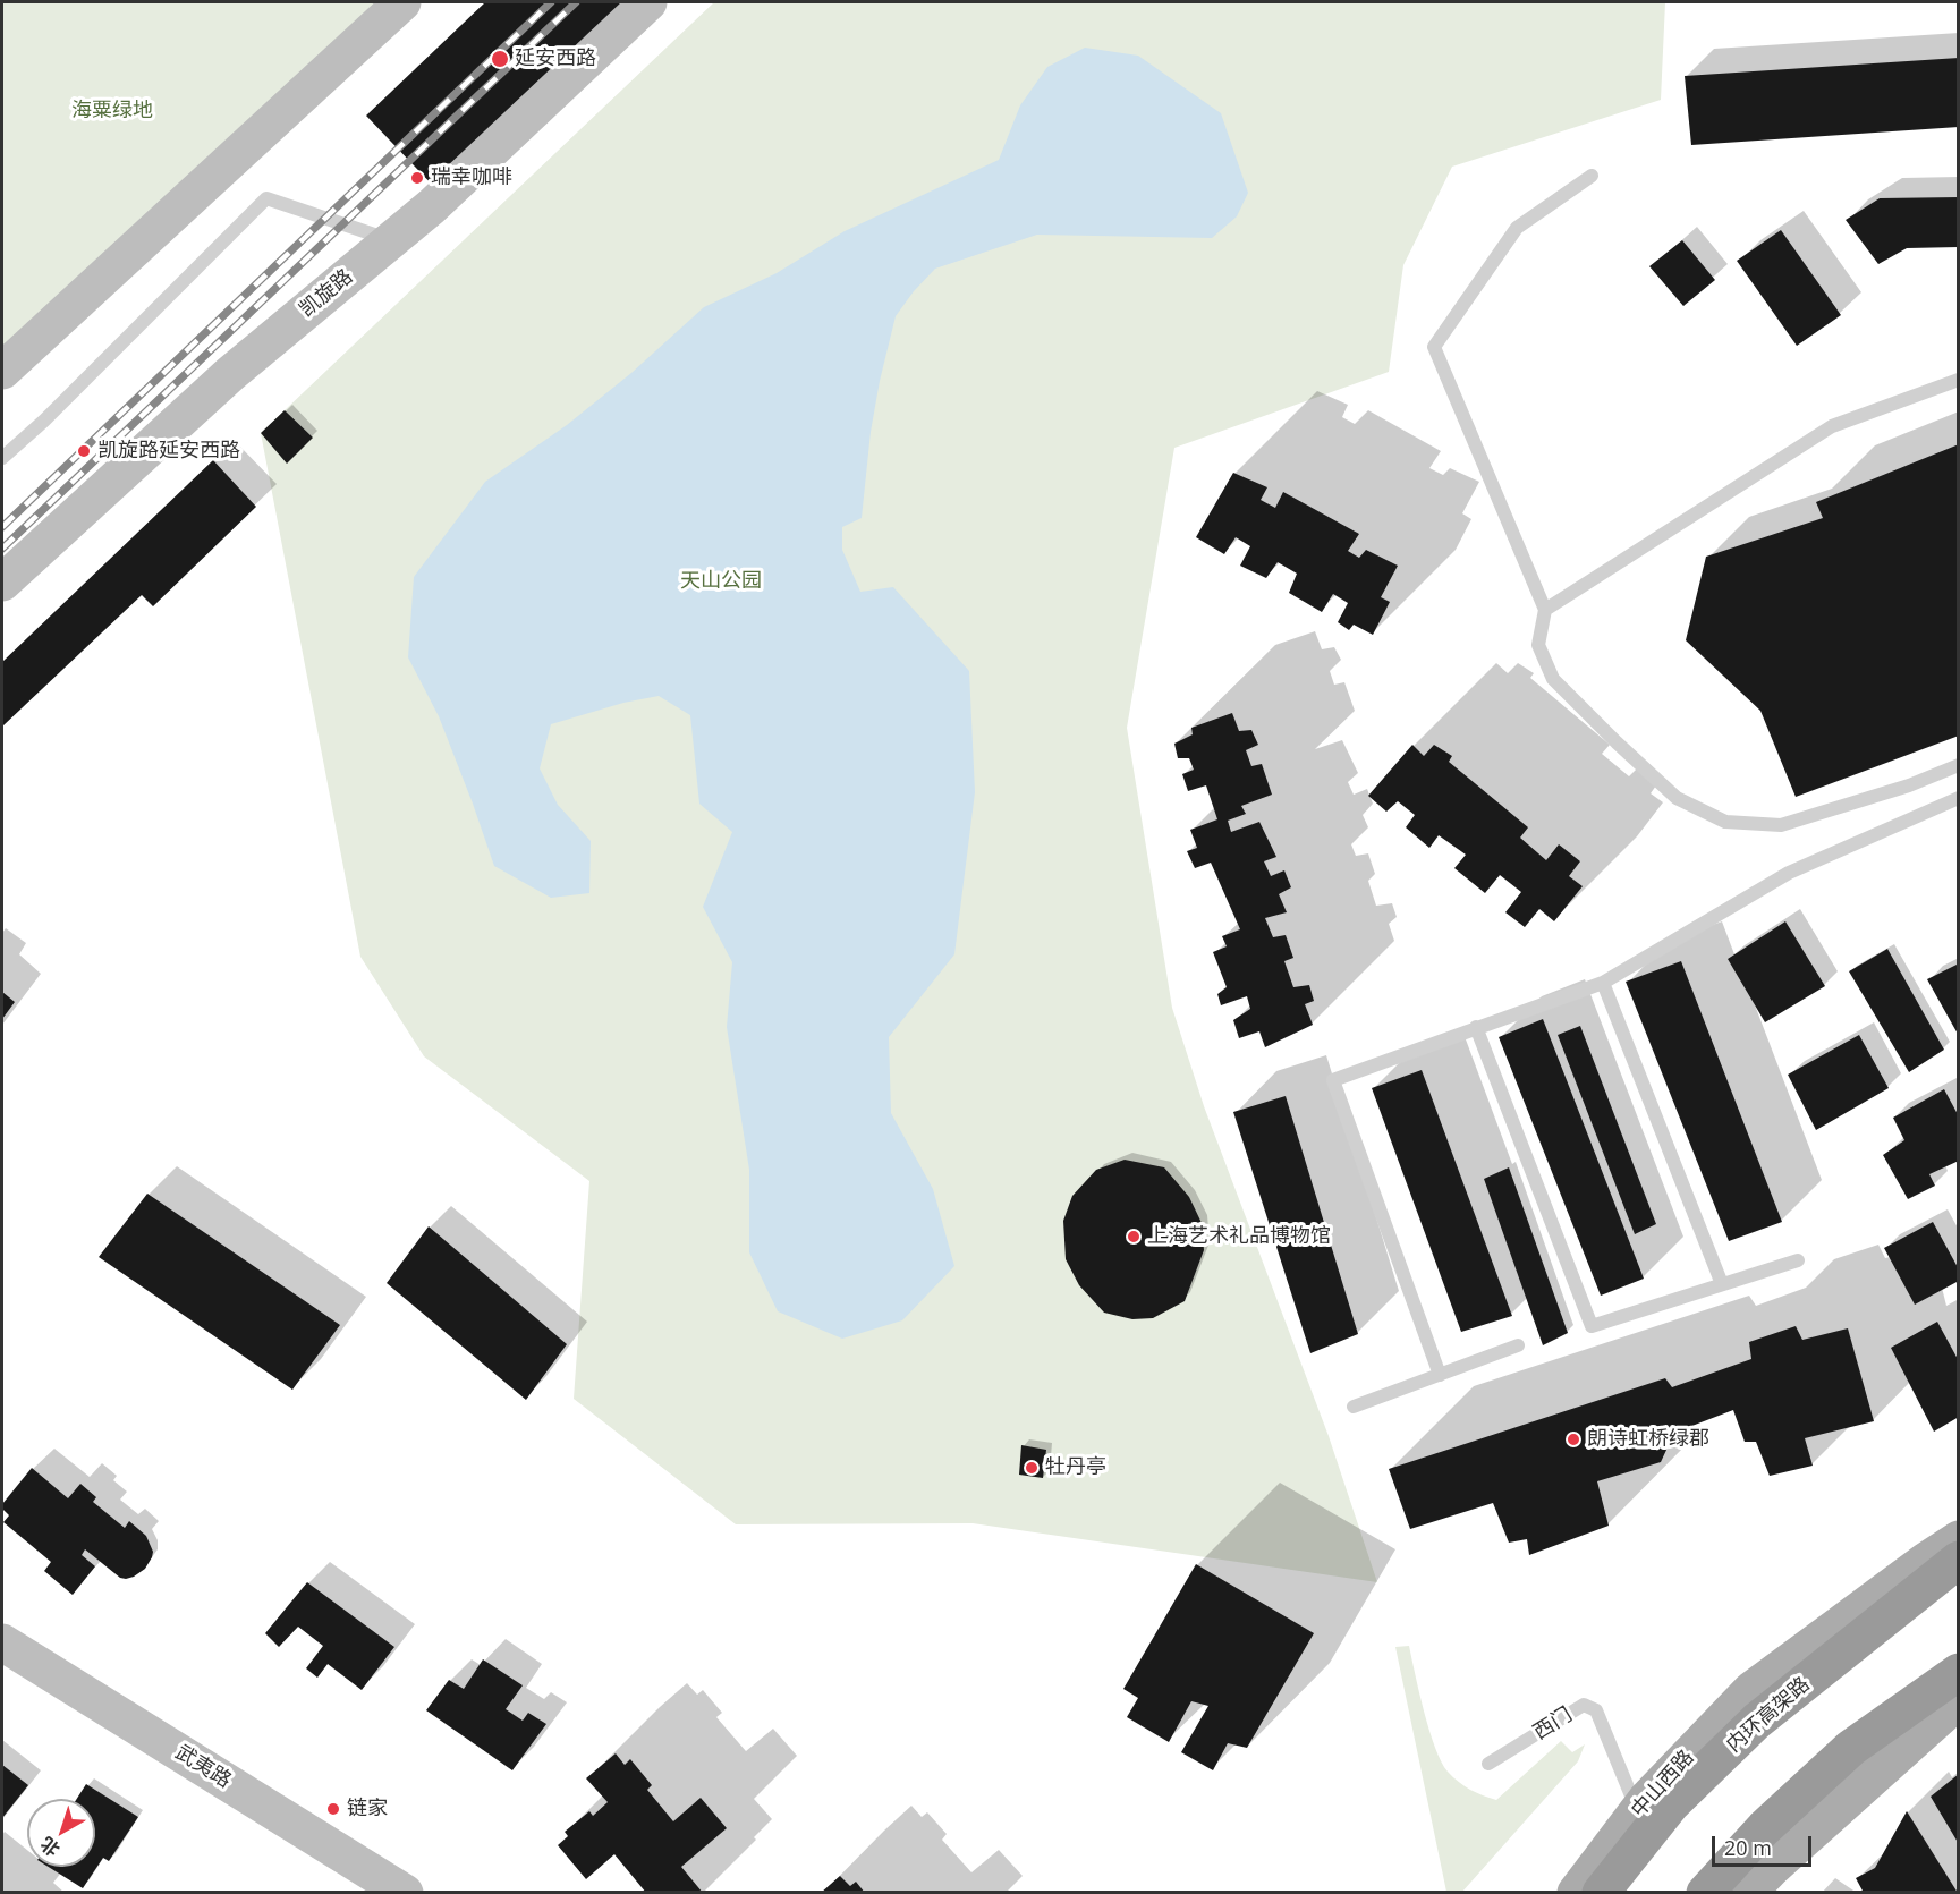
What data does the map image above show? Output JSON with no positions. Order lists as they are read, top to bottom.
{
  "streets": {
    "highway": ["内环高架路"],
    "main road": ["中山西路"],
    "street": ["凯旋路", "武夷路"],
    "lane": ["西门"]
  },
  "crossings": [
    ["西门", "中山西路"]
  ],
  "parks": ["海粟绿地", "天山公园"],
  "places": [
    "延安西路",
    "瑞幸咖啡",
    "凯旋路延安西路",
    "上海艺术礼品博物馆",
    "朗诗虹桥绿郡",
    "牡丹亭",
    "链家"
  ],
  "scale_bar": "20 m",
  "north": "bottom left"
}
